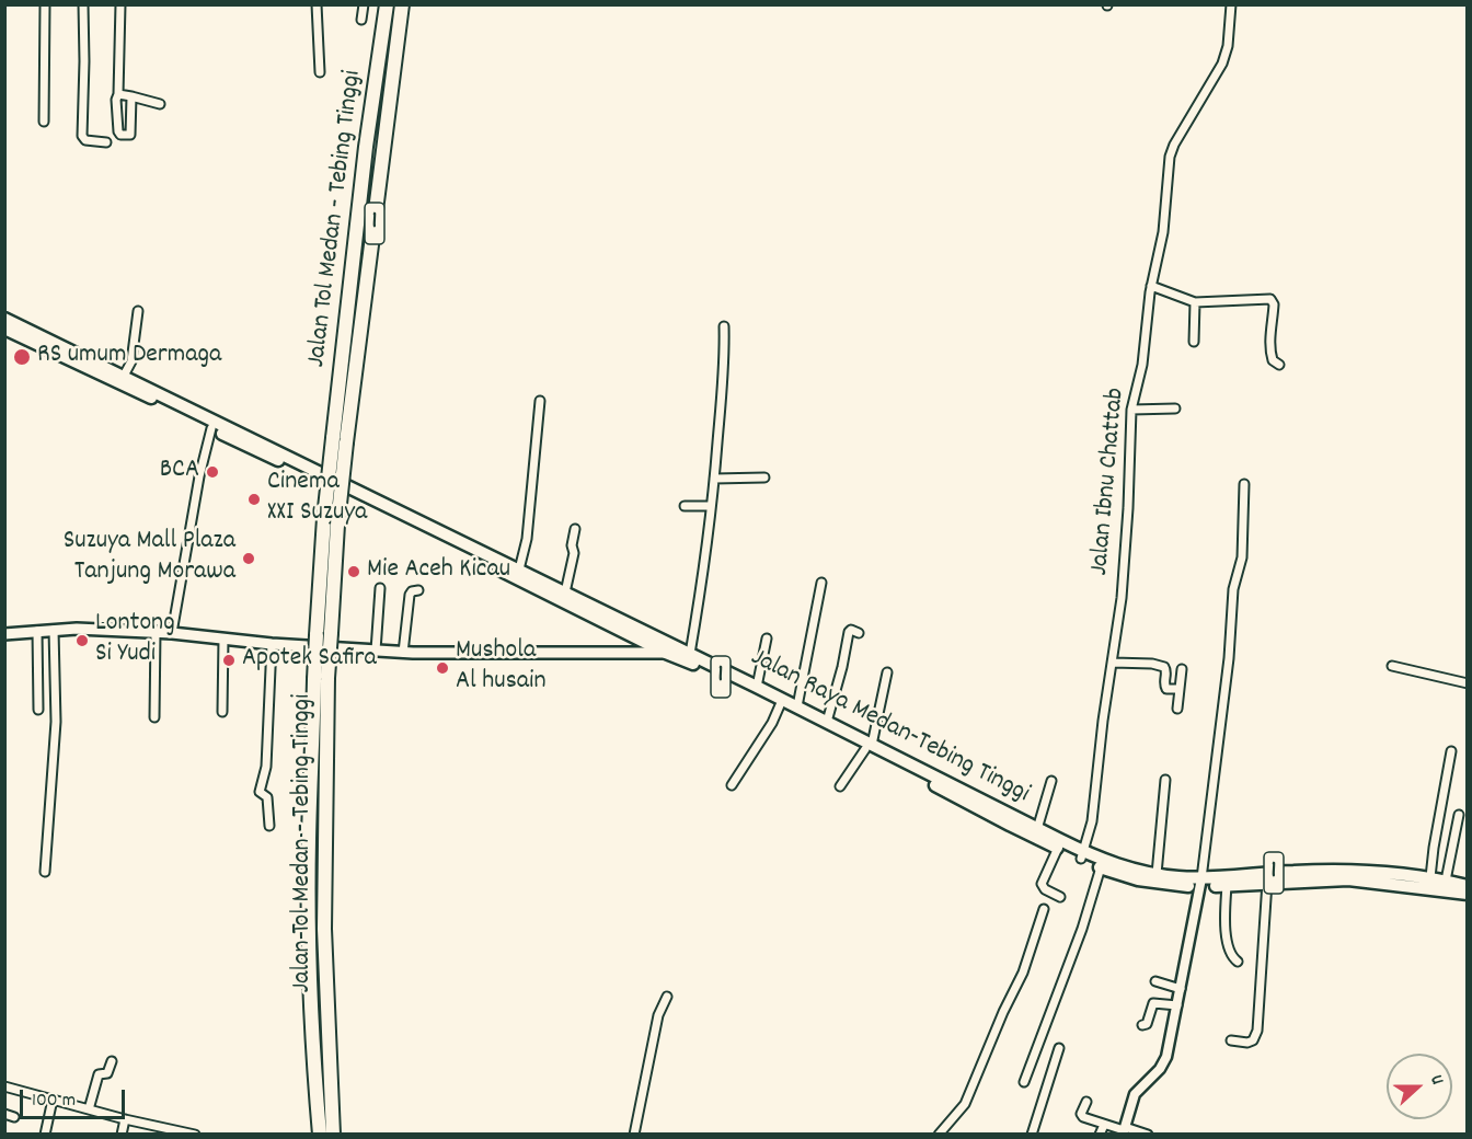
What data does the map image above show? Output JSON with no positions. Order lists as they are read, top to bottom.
{
  "streets": {
    "highway": ["Jalan Tol Medan - Tebing Tinggi", "1", "Jalan Raya Medan-Tebing Tinggi"],
    "street": ["Jalan Ibnu Chattab"]
  },
  "crossings": [
    ["Jalan Tol Medan - Tebing Tinggi", "1"],
    ["Jalan Ibnu Chattab", "Jalan Raya Medan-Tebing Tinggi"]
  ],
  "places": [
    "RS umum Dermaga",
    "BCA",
    "Cinema XXI Suzuya",
    "Suzuya Mall Plaza Tanjung Morawa",
    "Mie Aceh Kicau",
    "Lontong Si Yudi",
    "Apotek Safira",
    "Mushola Al husain"
  ],
  "scale_bar": "100 m",
  "north": "right"
}
